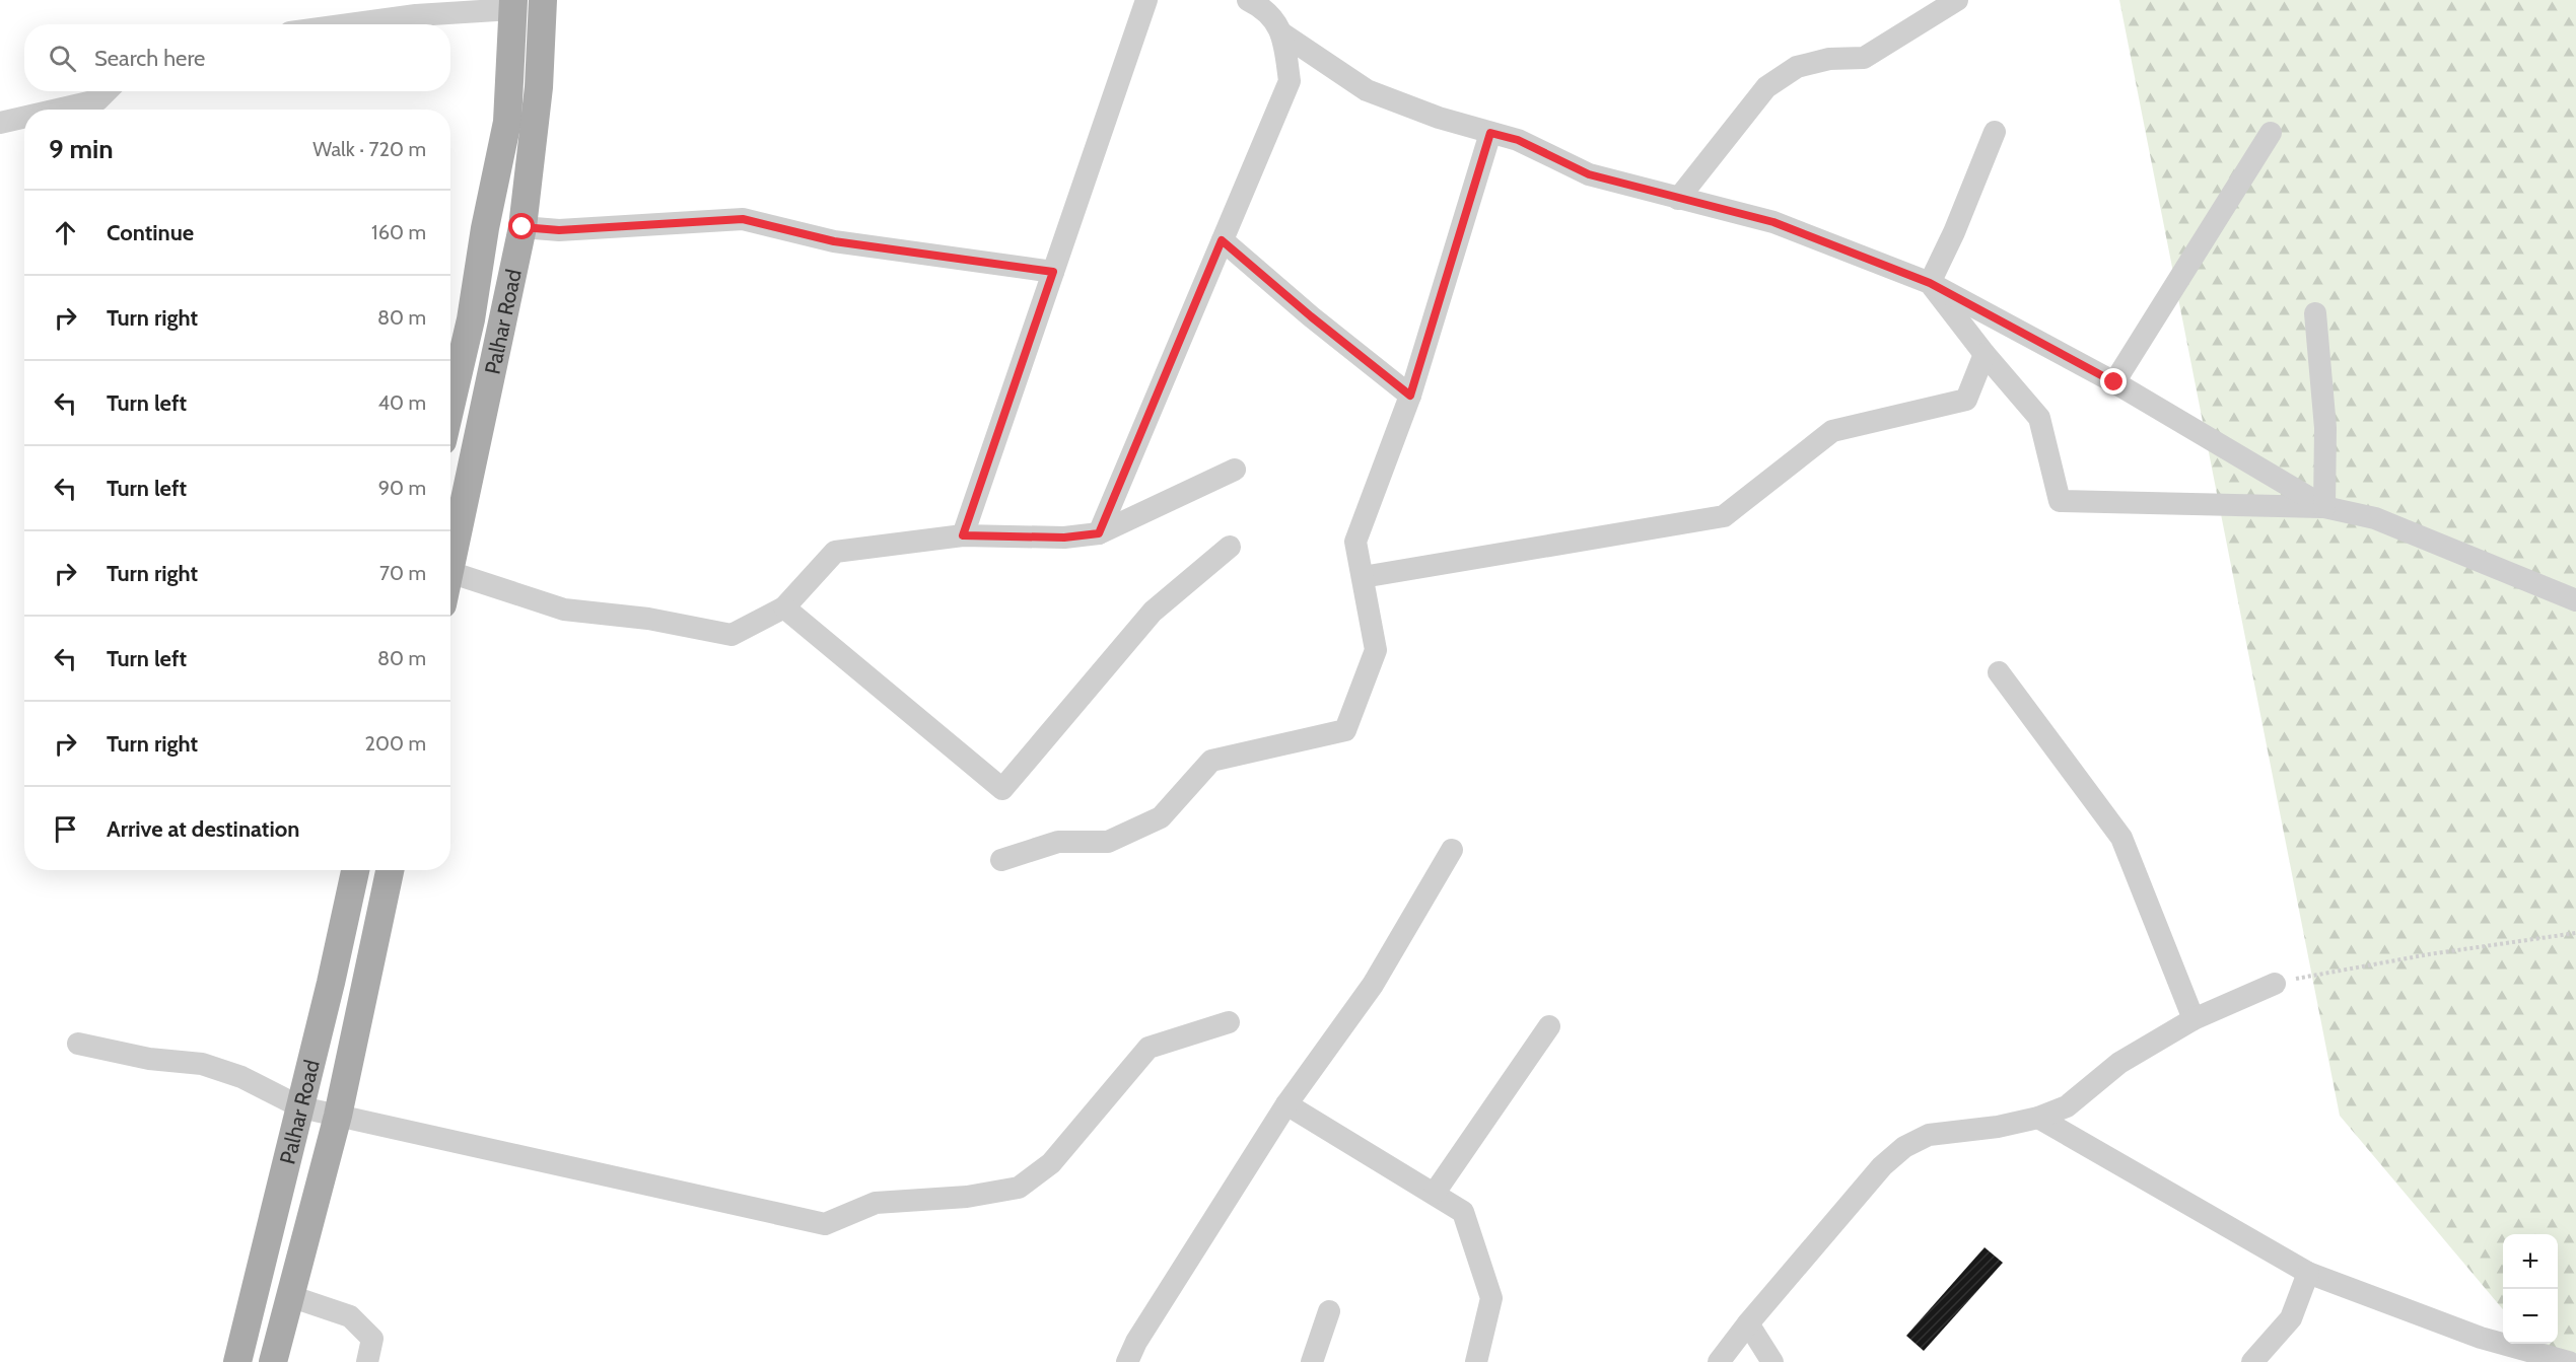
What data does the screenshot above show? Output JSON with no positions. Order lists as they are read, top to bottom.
{
  "streets": {
    "main road": ["Palhar Road"]
  },
  "page": {
    "search": "Search here",
    "heading": ["9 min", "Walk · 720 m"],
    "list": [
      ["Continue", "160 m"],
      ["Turn right", "80 m"],
      ["Turn left", "40 m"],
      ["Turn left", "90 m"],
      ["Turn right", "70 m"],
      ["Turn left", "80 m"],
      ["Turn right", "200 m"],
      "Arrive at destination"
    ],
    "map_buttons": ["+", "−"]
  }
}
